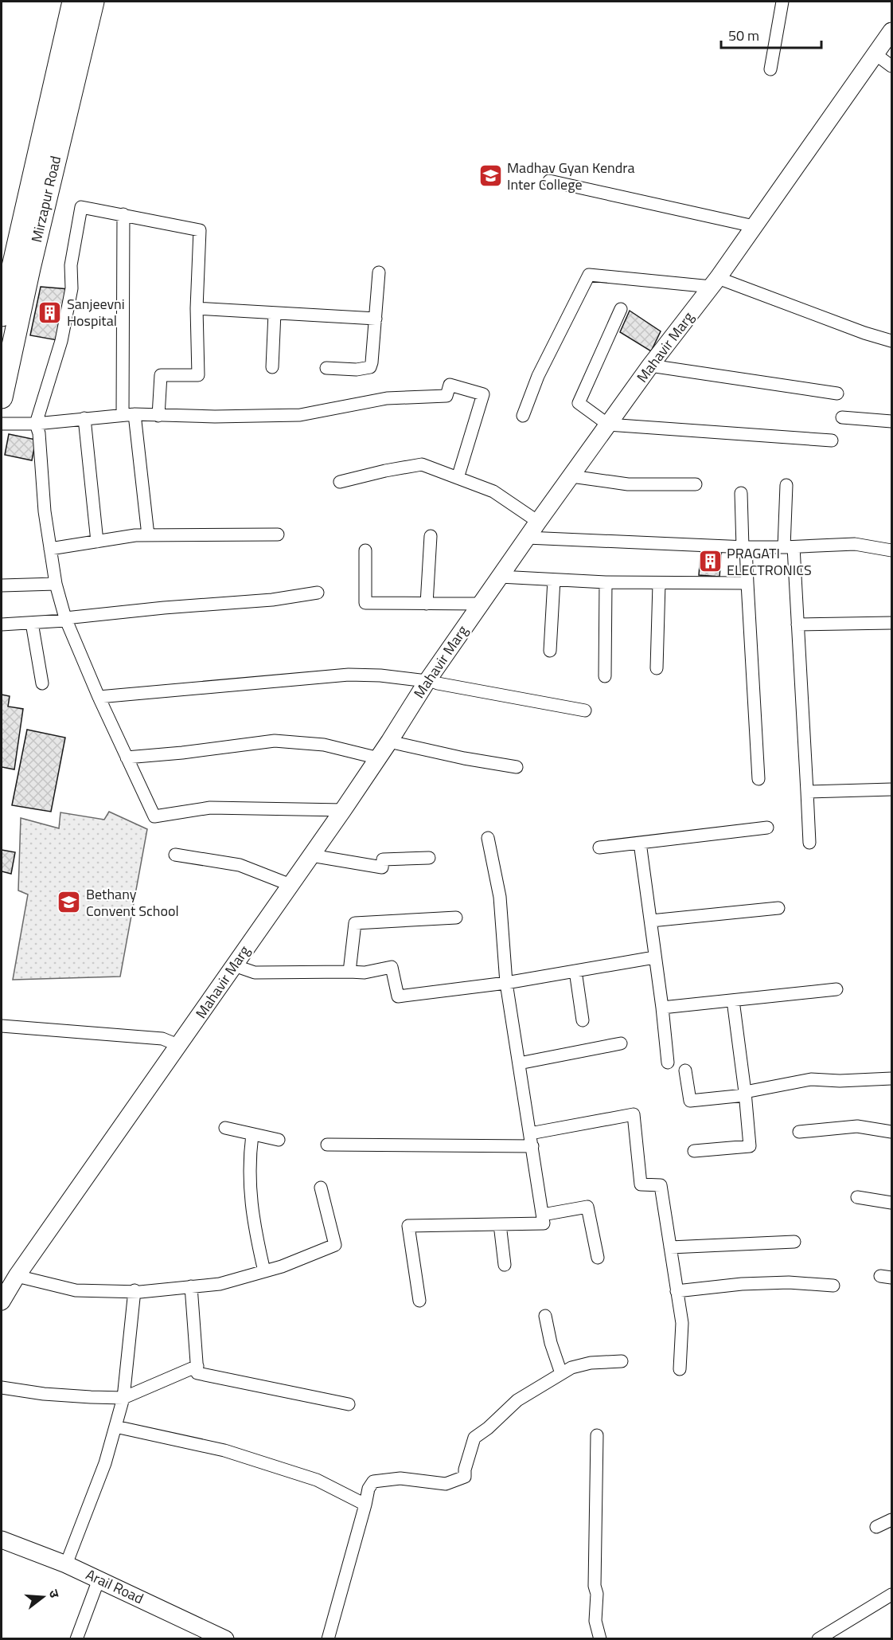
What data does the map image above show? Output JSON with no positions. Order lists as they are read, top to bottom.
{
  "streets": {
    "highway": ["Mirzapur Road"],
    "street": ["Mahavir Marg", "Arail Road"]
  },
  "places": {
    "school or university": ["Madhav Gyan Kendra Inter College", "Bethany Convent School"],
    "building": ["Sanjeevni Hospital", "PRAGATI ELECTRONICS"]
  },
  "scale_bar": "50 m",
  "north": "right"
}
